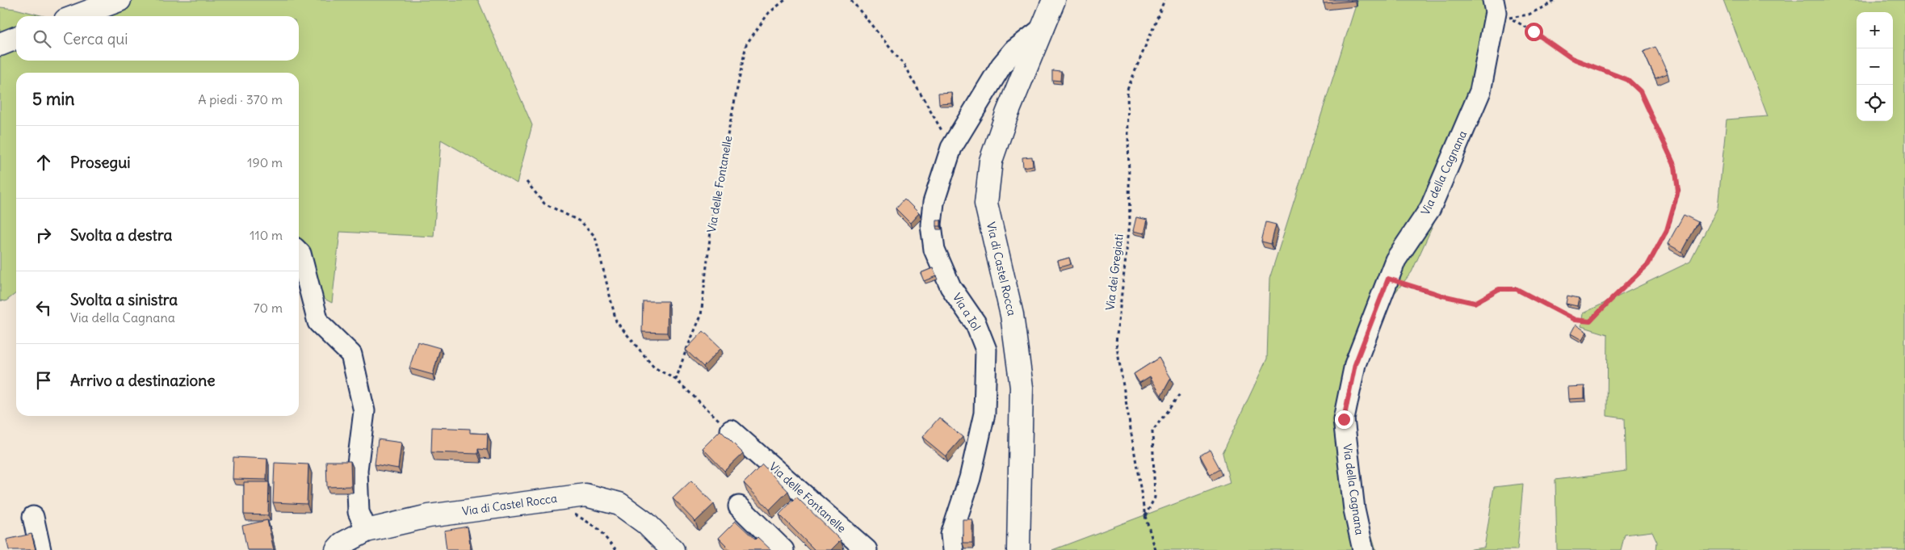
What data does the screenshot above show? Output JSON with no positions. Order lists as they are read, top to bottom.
{
  "streets": {
    "main road": ["Via di Castel Rocca"],
    "street": ["Via della Cagnana", "Via delle Fontanelle", "Via a Iol"],
    "path": ["Via dei Gregiati"]
  },
  "crossings": [
    ["Via di Castel Rocca", "Via a Iol"]
  ],
  "page": {
    "map_buttons": ["+", "−"],
    "search": "Cerca qui",
    "heading": ["5 min", "A piedi · 370 m"],
    "list": [
      ["Prosegui", "190 m"],
      ["Svolta a destra", "110 m"],
      ["Svolta a sinistra", "Via della Cagnana", "70 m"],
      "Arrivo a destinazione"
    ]
  }
}
